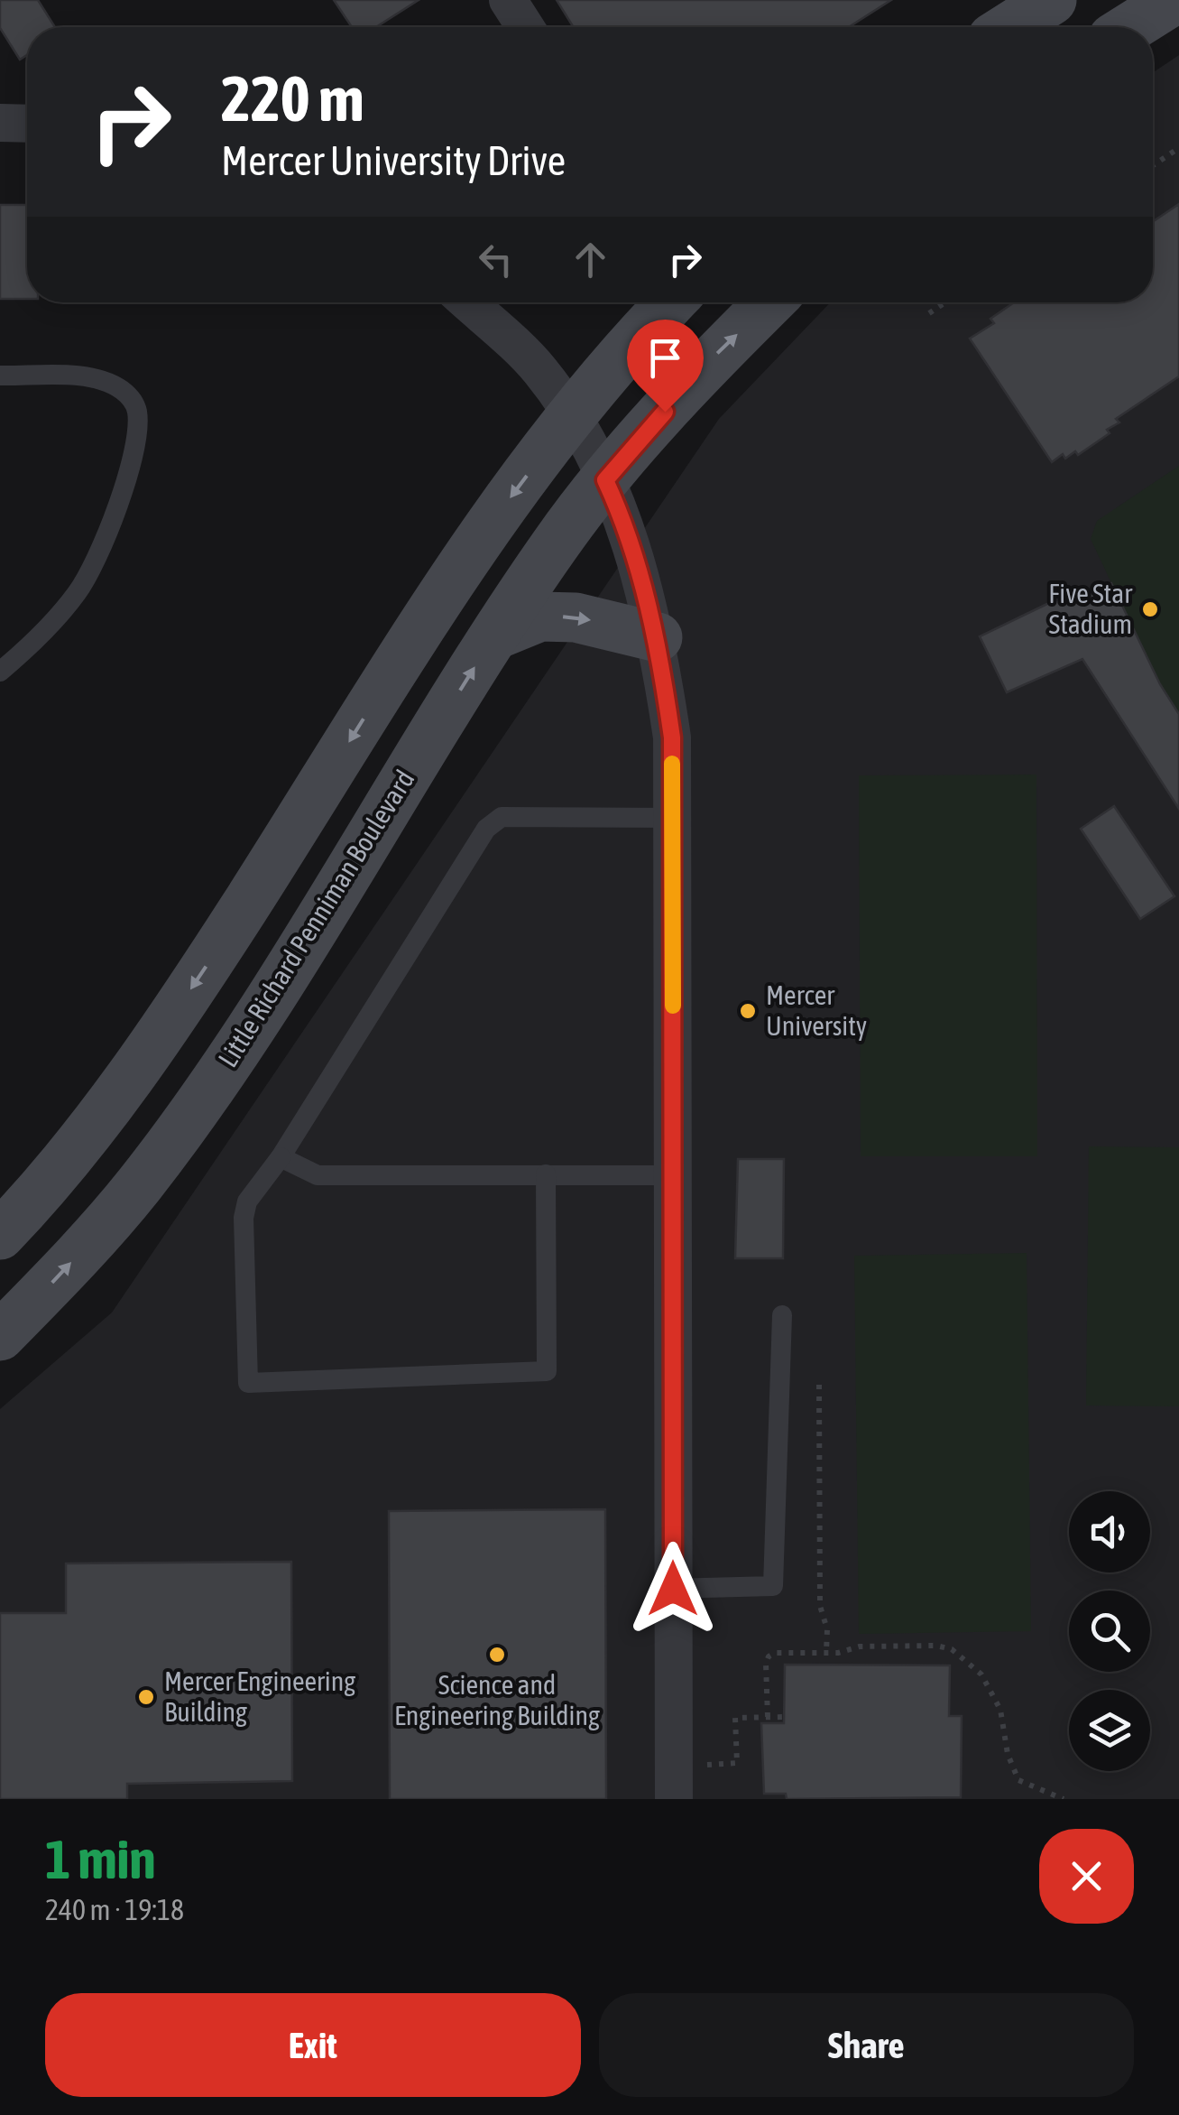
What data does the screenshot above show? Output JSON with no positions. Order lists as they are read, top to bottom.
{
  "streets": {
    "street": ["Little Richard Penniman Boulevard"]
  },
  "places": [
    "Five Star Stadium",
    "Mercer University",
    "Science and Engineering Building",
    "Mercer Engineering Building"
  ],
  "page": {
    "turn": ["220 m", "Mercer University Drive"],
    "heading": ["1 min", "240 m · 19:18"],
    "buttons": ["Exit", "Share"]
  }
}
